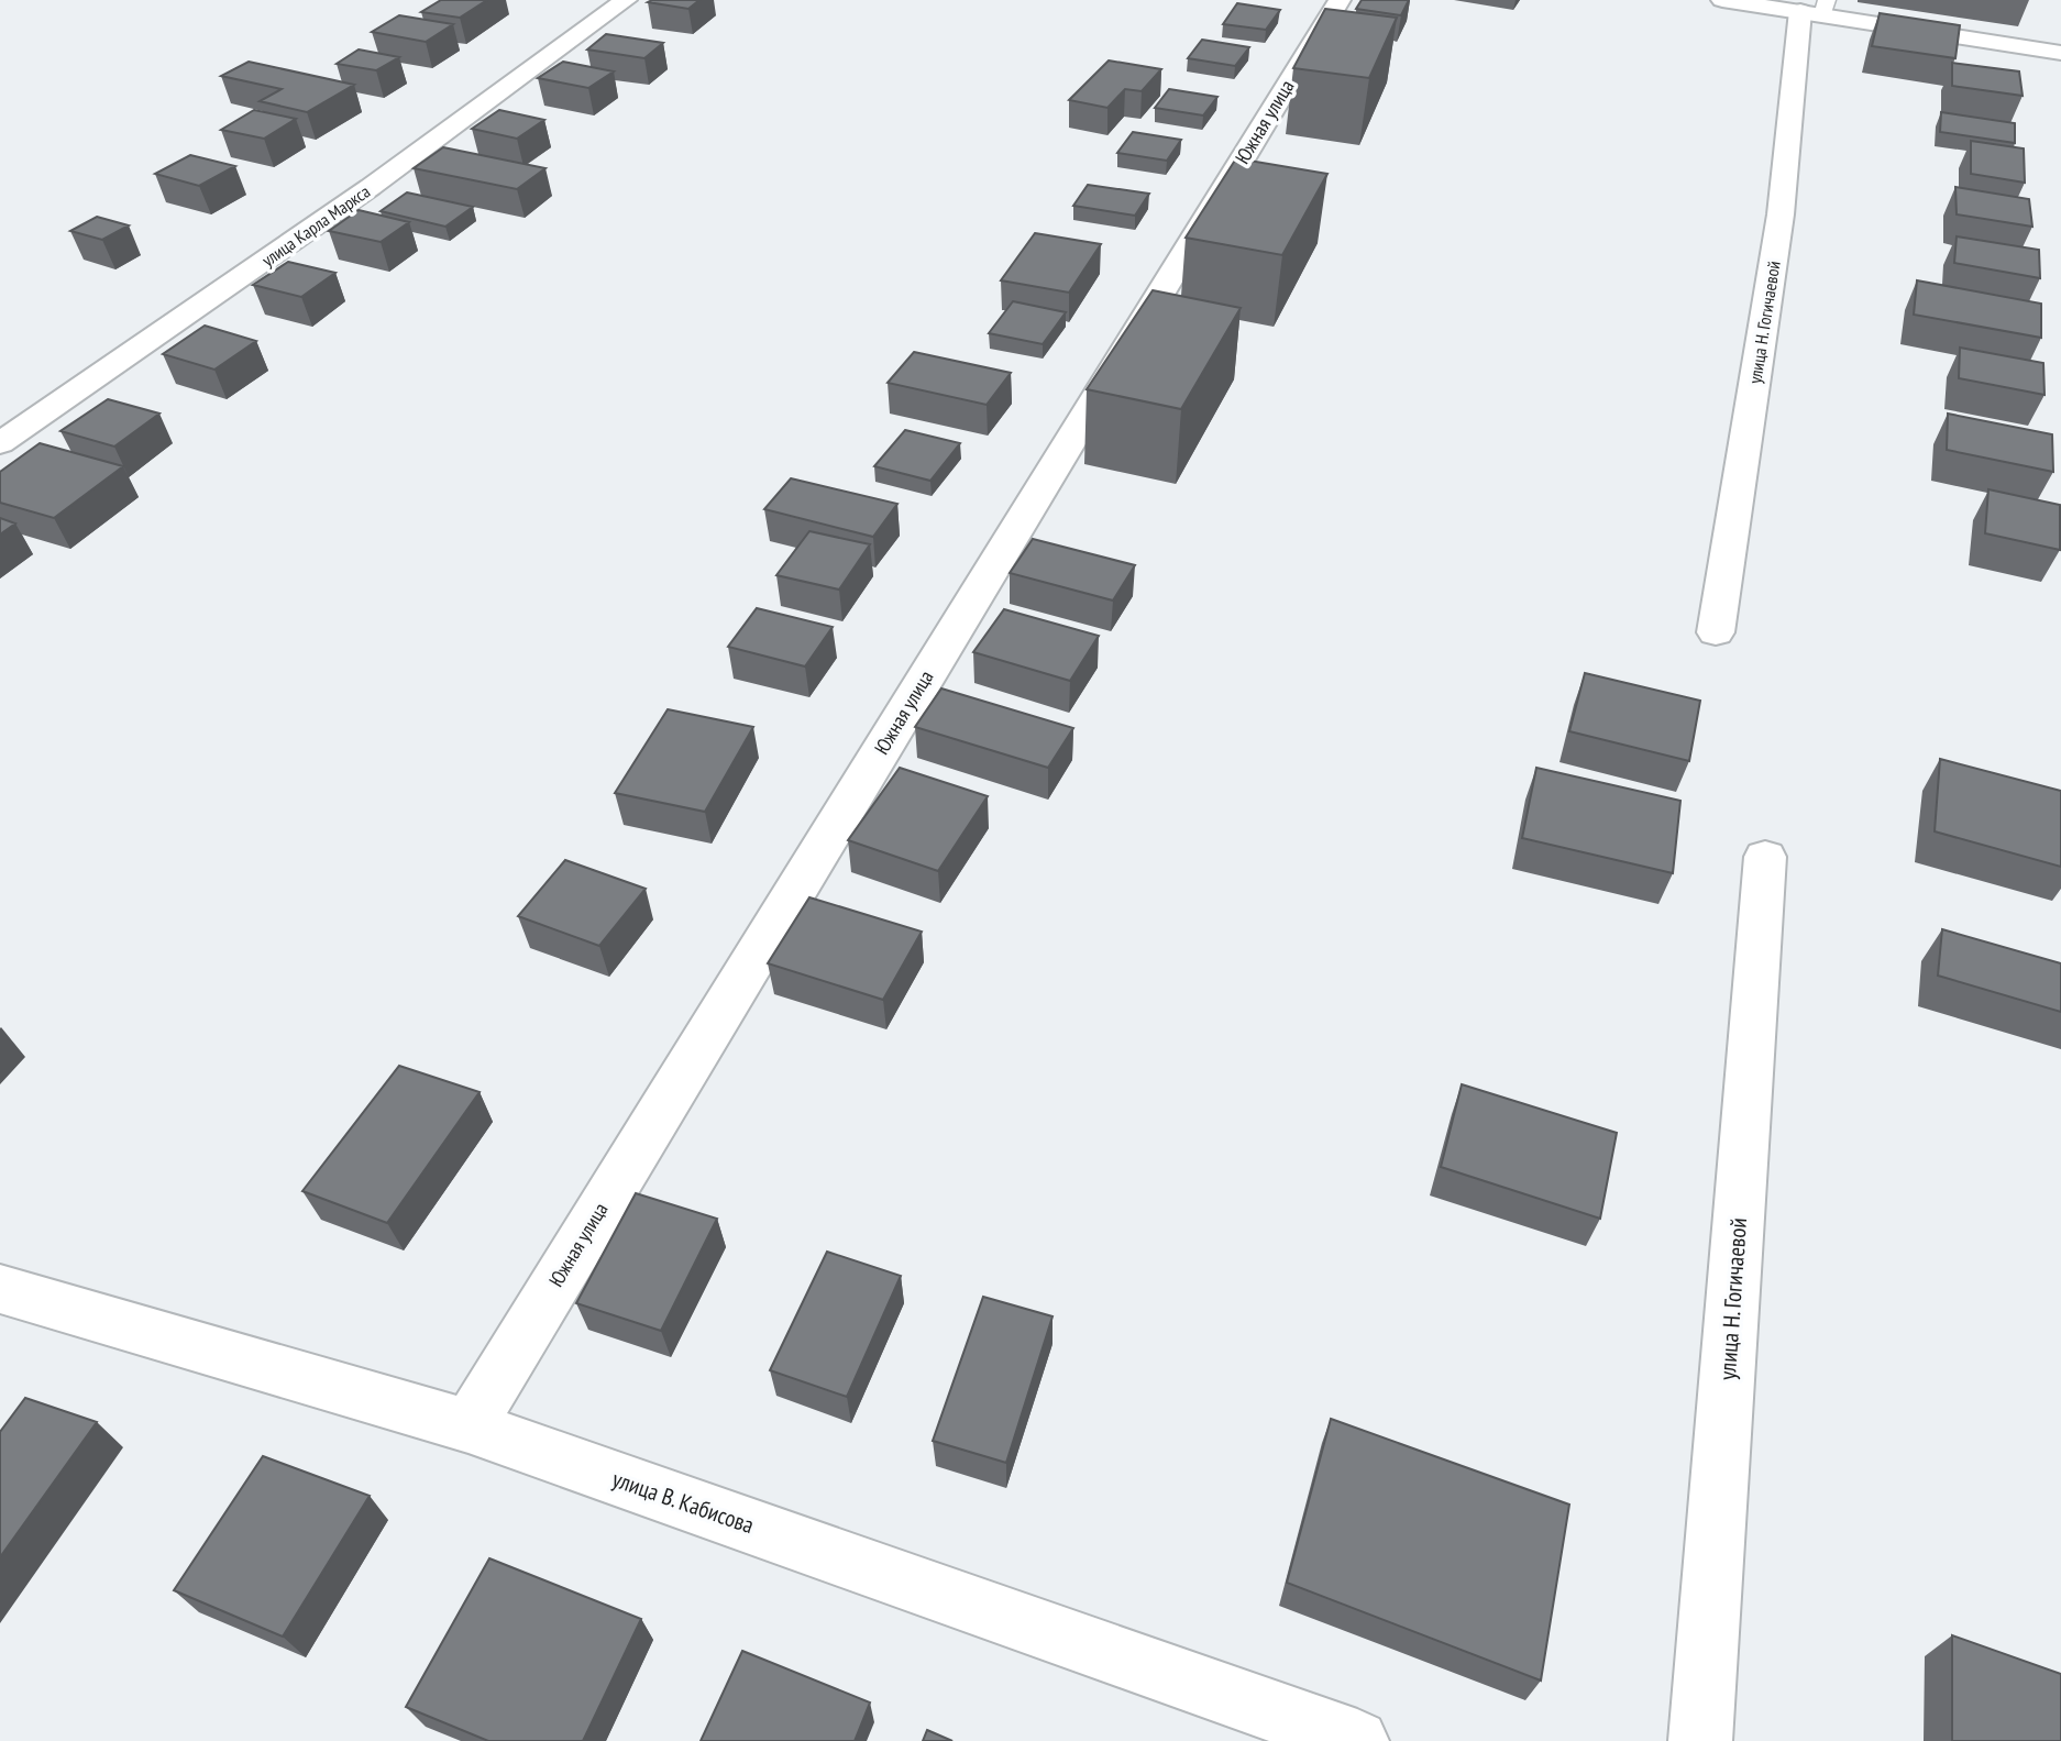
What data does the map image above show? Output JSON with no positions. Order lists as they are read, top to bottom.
{
  "streets": {
    "street": [
      "Южная улица",
      "улица Карла Маркса",
      "улица Н. Гогичаевой",
      "улица В. Кабисова"
    ]
  },
  "crossings": [
    ["Южная улица", "улица В. Кабисова"]
  ]
}
